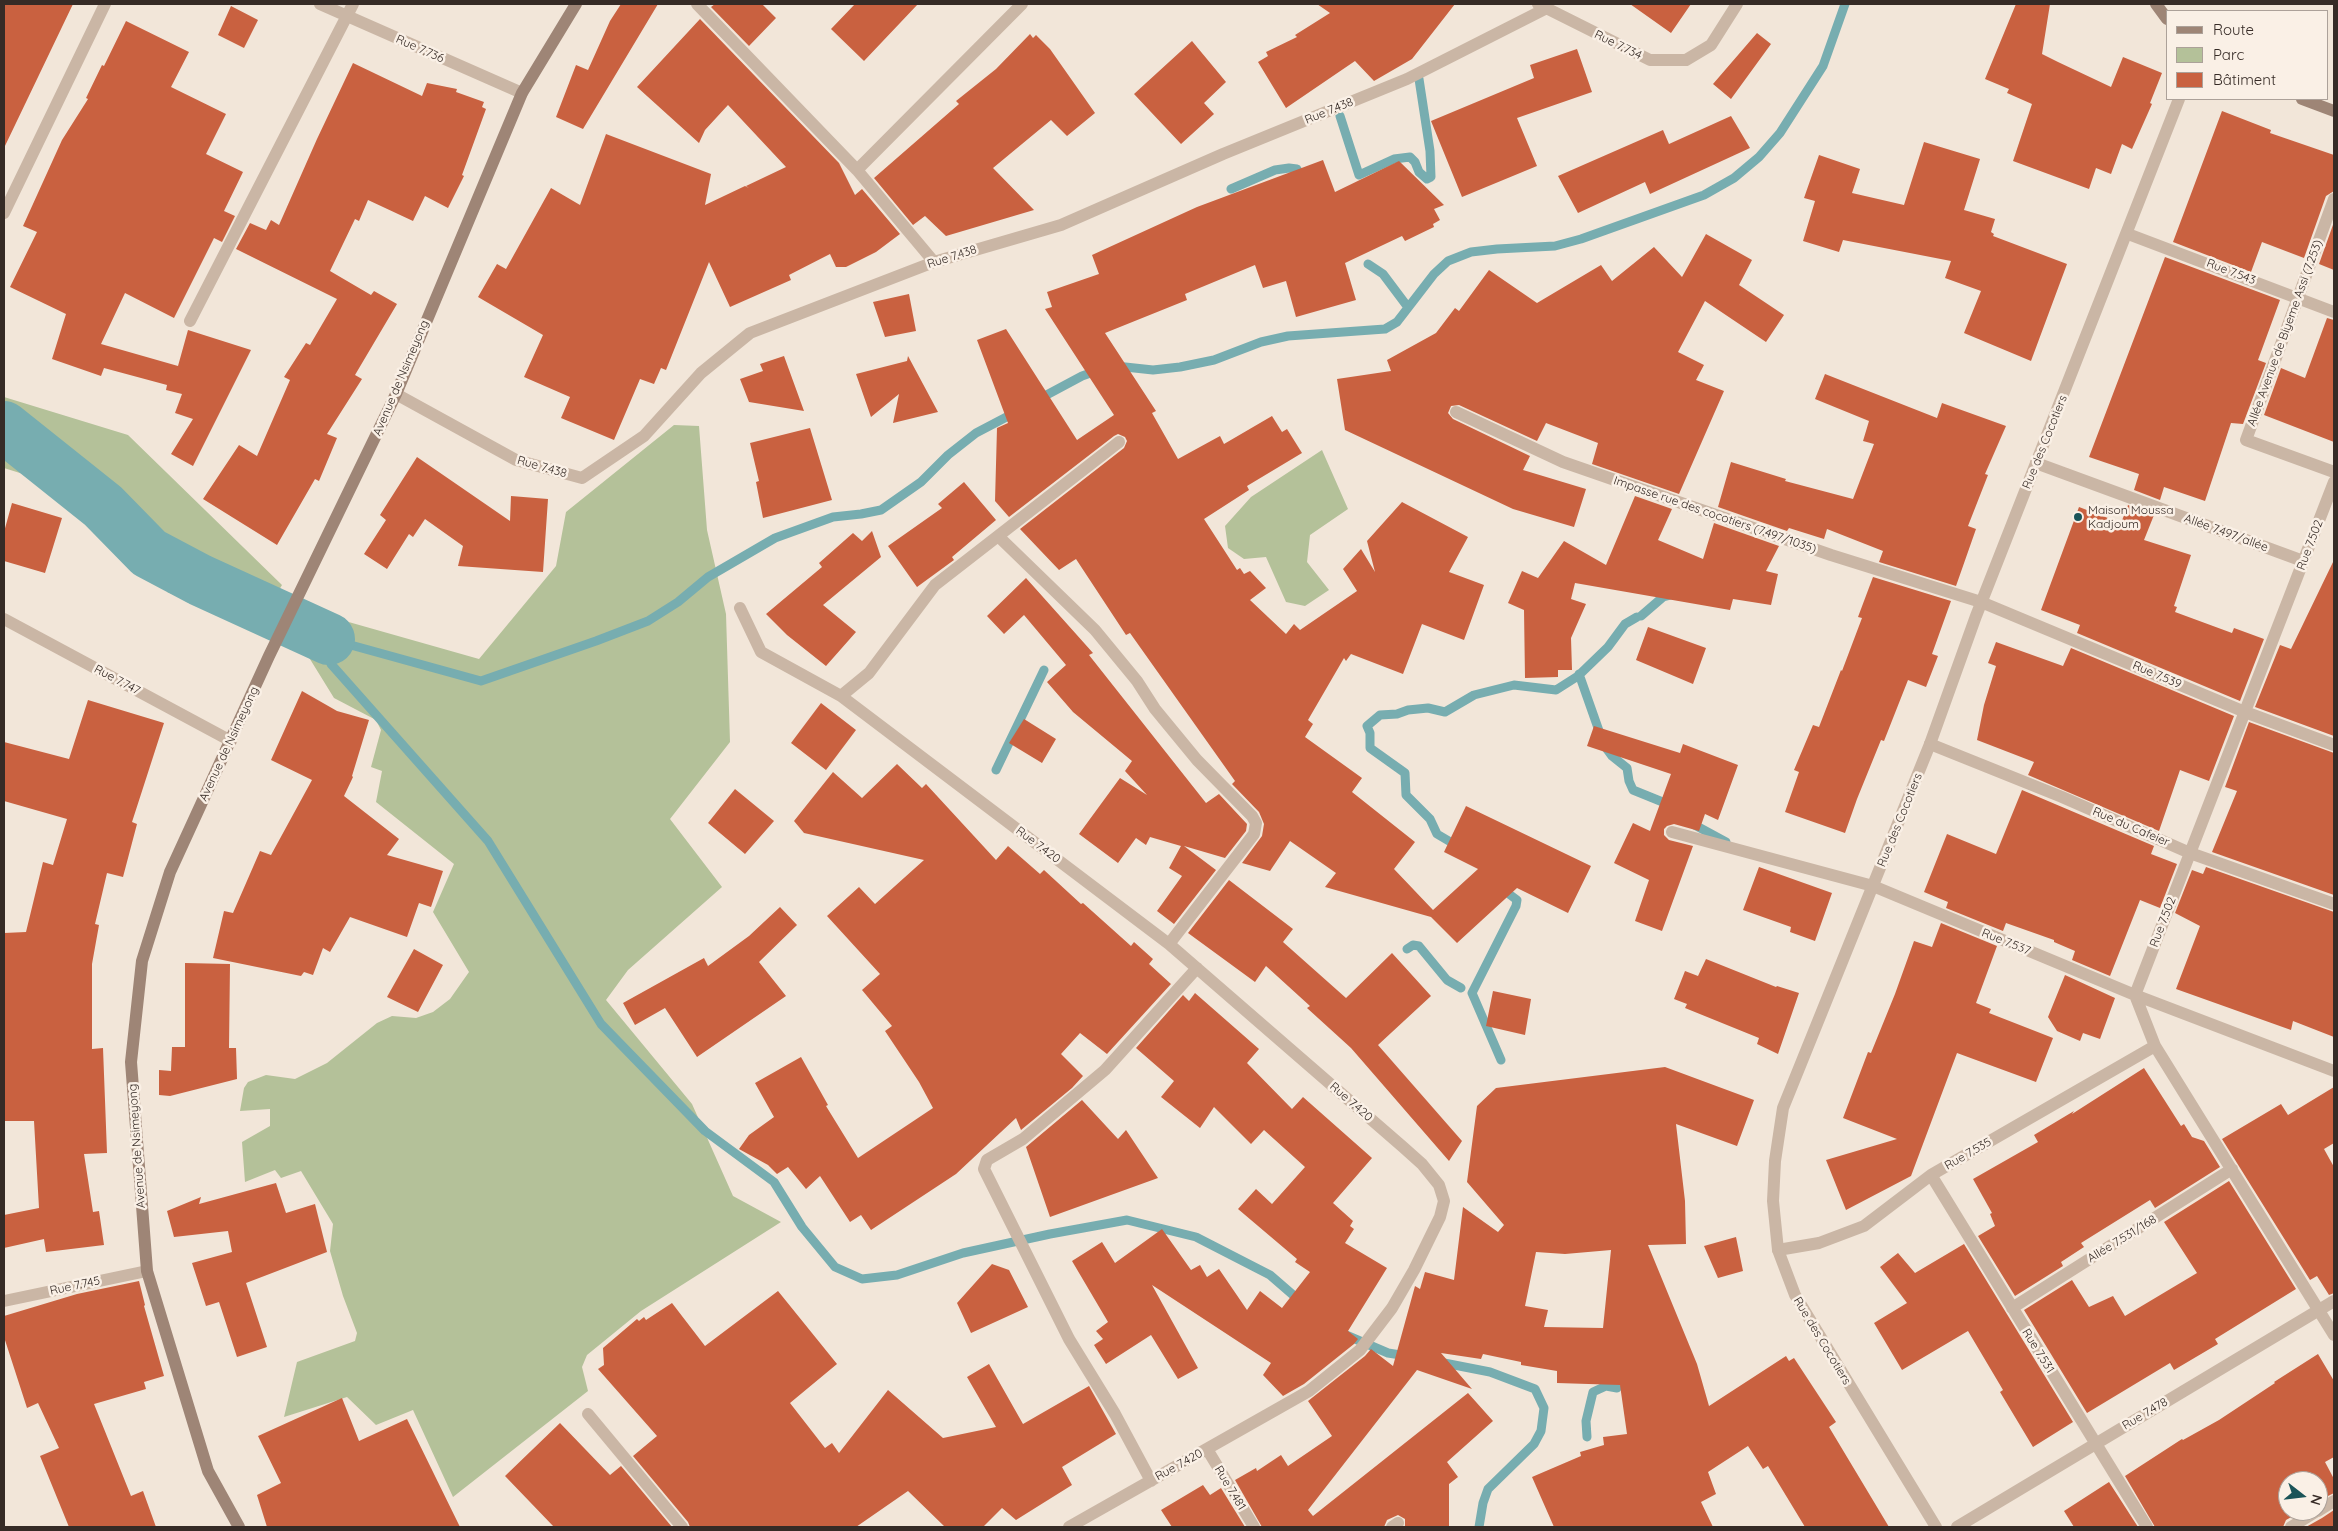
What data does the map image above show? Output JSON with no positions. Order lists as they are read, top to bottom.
{
  "streets": {
    "main road": ["Avenue de Nsimeyong"],
    "street": [
      "Rue 7.734",
      "Rue 7.736",
      "Rue 7.438",
      "Rue 7.543",
      "Allée Avenue de Biyeme Assi (7.253)",
      "Rue des Cocotiers",
      "Impasse rue des cocotiers (7.497/1035)",
      "Allée 7.497/allée",
      "Rue 7.502",
      "Rue 7.539",
      "Rue 7.747",
      "Rue du Cafeier",
      "Rue 7.420",
      "Rue 7.537",
      "Rue 7.535",
      "Allée 7.531/168",
      "Rue 7.745",
      "Rue 7.531",
      "Rue 7.478",
      "Rue 7.481"
    ]
  },
  "crossings": [
    ["Rue 7.734", "Rue 7.438"],
    ["Rue 7.736", "Avenue de Nsimeyong"],
    ["Rue 7.438", "Avenue de Nsimeyong"],
    ["Rue 7.543", "Allée Avenue de Biyeme Assi (7.253)"],
    ["Rue 7.543", "Rue des Cocotiers"],
    ["Avenue de Nsimeyong", "Rue 7.747"],
    ["Avenue de Nsimeyong", "Rue 7.745"],
    ["Rue des Cocotiers", "Impasse rue des cocotiers (7.497/1035)"],
    ["Rue des Cocotiers", "Allée 7.497/allée"],
    ["Rue des Cocotiers", "Rue 7.539"],
    ["Rue des Cocotiers", "Rue du Cafeier"],
    ["Rue des Cocotiers", "Rue 7.537"],
    ["Rue des Cocotiers", "Rue 7.535"],
    ["Impasse rue des cocotiers (7.497/1035)", "Rue 7.539"],
    ["Allée 7.497/allée", "Rue 7.502"],
    ["Rue 7.502", "Rue 7.539"],
    ["Rue 7.502", "Rue du Cafeier"],
    ["Rue 7.502", "Rue 7.537"],
    ["Rue 7.420", "Rue 7.481"],
    ["Rue 7.535", "Rue 7.531"],
    ["Allée 7.531/168", "Rue 7.531"],
    ["Rue 7.531", "Rue 7.478"]
  ],
  "places": ["Maison Moussa Kadjoum"],
  "legend": ["Route", "Parc", "Bâtiment"],
  "north": "right"
}
